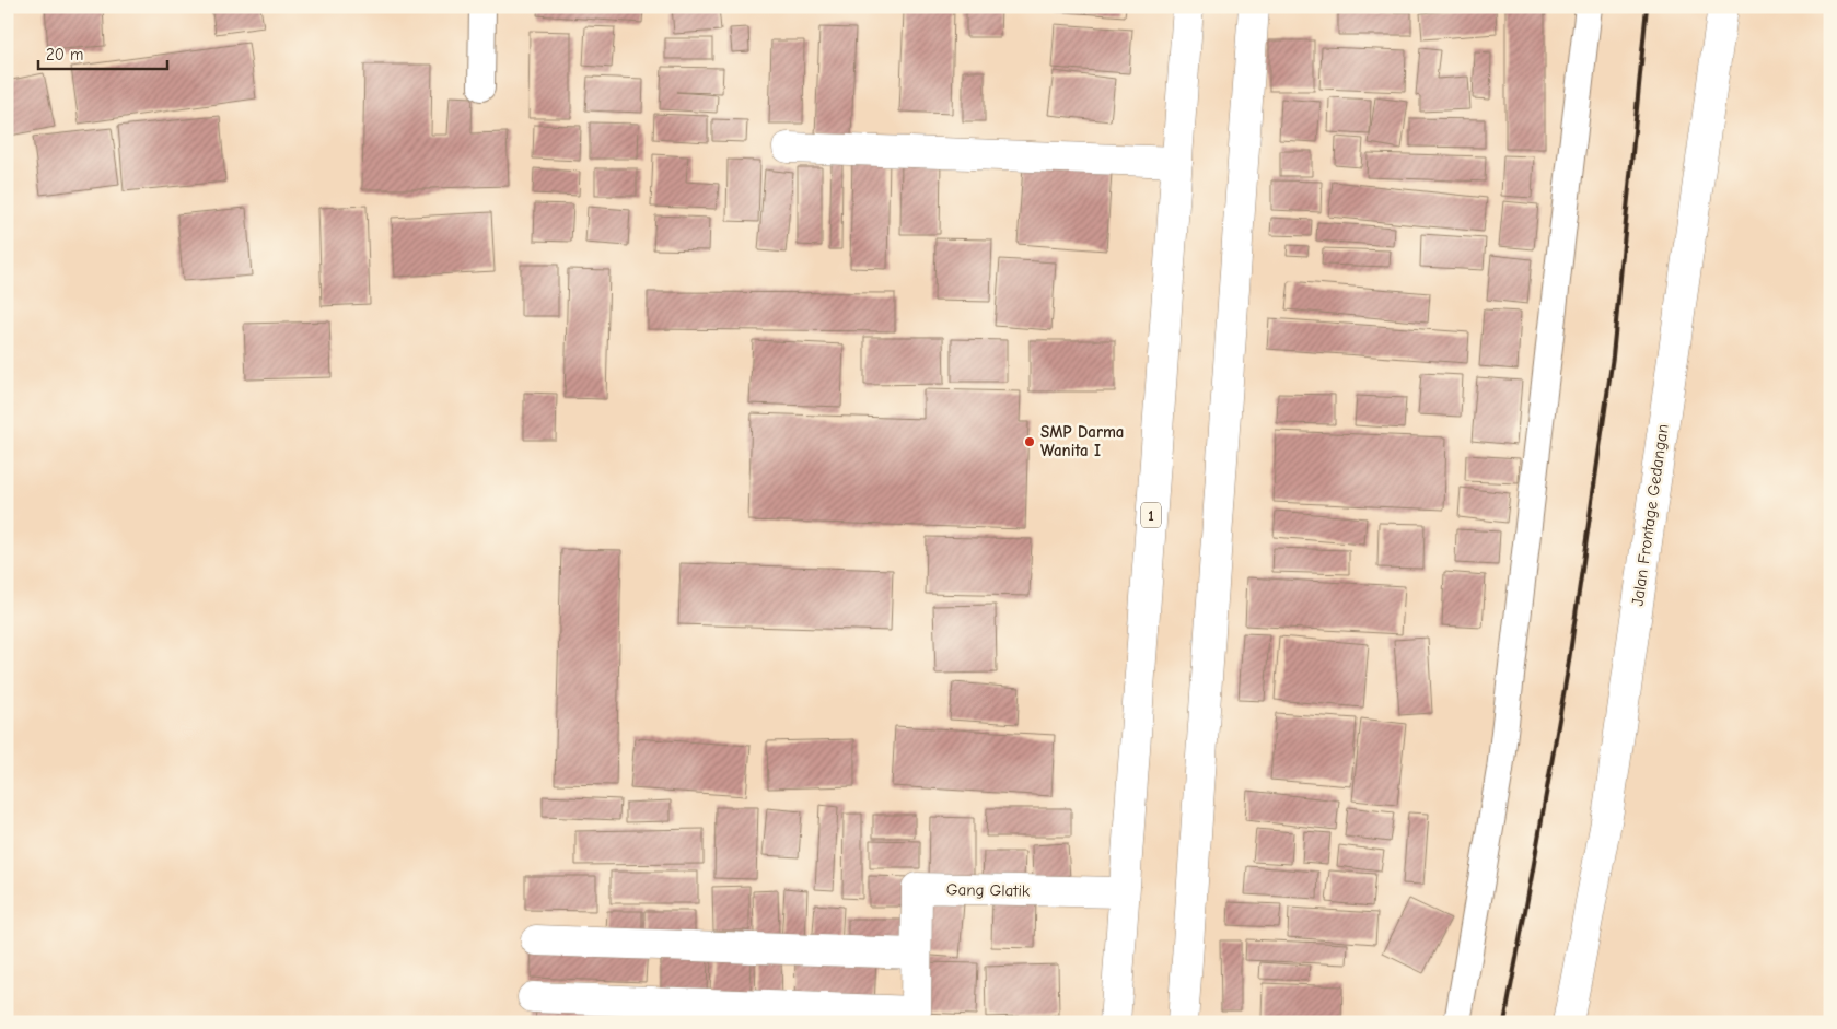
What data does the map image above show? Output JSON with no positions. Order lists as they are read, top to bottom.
{
  "streets": {
    "main road": ["1", "Jalan Frontage Gedangan", "Gang Glatik"]
  },
  "crossings": [
    ["1", "Gang Glatik"]
  ],
  "places": ["SMP Darma Wanita I"],
  "scale_bar": "20 m"
}
